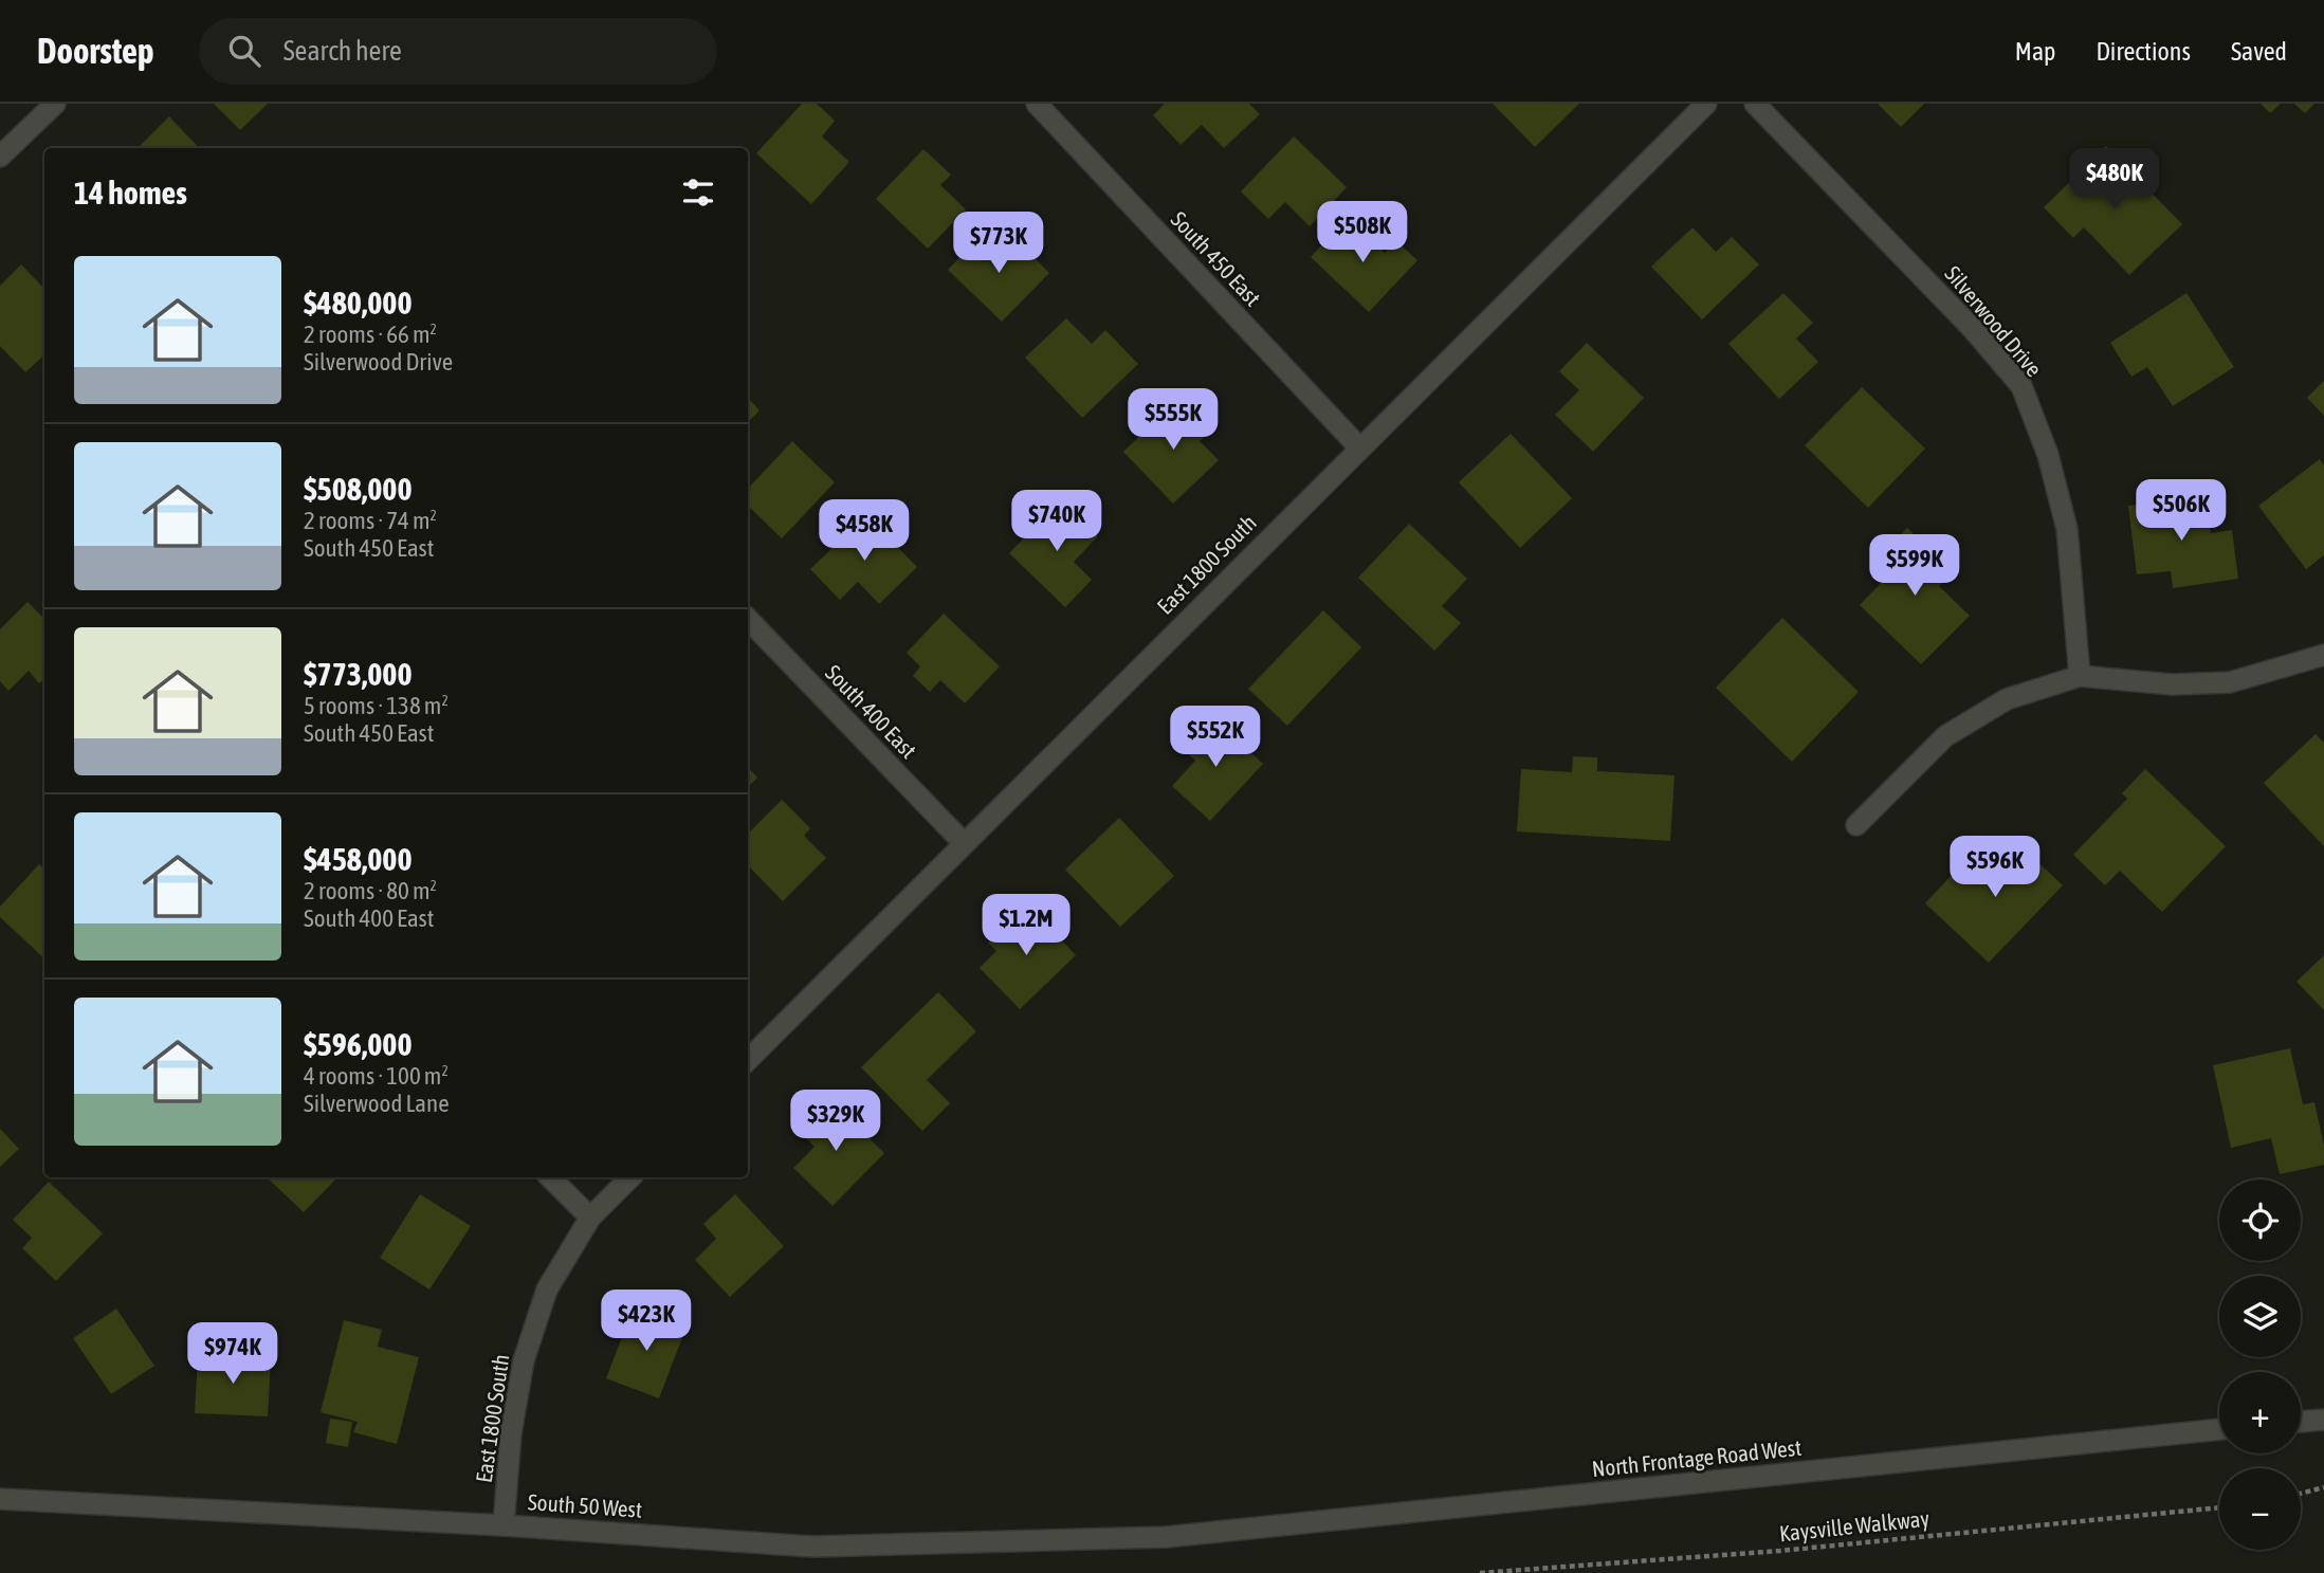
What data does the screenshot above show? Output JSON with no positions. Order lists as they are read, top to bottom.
{
  "streets": {
    "street": [
      "South 450 East",
      "Silverwood Drive",
      "East 1800 South",
      "South 400 East",
      "North Frontage Road West",
      "South 50 West"
    ],
    "path": ["Kaysville Walkway"]
  },
  "crossings": [
    ["South 450 East", "East 1800 South"],
    ["East 1800 South", "South 400 East"],
    ["East 1800 South", "South 50 West"],
    ["North Frontage Road West", "South 50 West"]
  ],
  "page": {
    "header": "Doorstep",
    "search": "Search here",
    "nav": ["Map", "Directions", "Saved"],
    "price": [
      "$480K",
      "$508K",
      "$773K",
      "$555K",
      "$506K",
      "$740K",
      "$458K",
      "$599K",
      "$552K",
      "$596K",
      "$1.2M",
      "$329K",
      "$423K",
      "$974K"
    ],
    "heading": "14 homes",
    "list": [
      {
        "name": "$480,000",
        "note": "2 rooms · 66 m² · Silverwood Drive"
      },
      {
        "name": "$508,000",
        "note": "2 rooms · 74 m² · South 450 East"
      },
      {
        "name": "$773,000",
        "note": "5 rooms · 138 m² · South 450 East"
      },
      {
        "name": "$458,000",
        "note": "2 rooms · 80 m² · South 400 East"
      },
      {
        "name": "$596,000",
        "note": "4 rooms · 100 m² · Silverwood Lane"
      }
    ],
    "map_buttons": ["+", "−"]
  }
}
